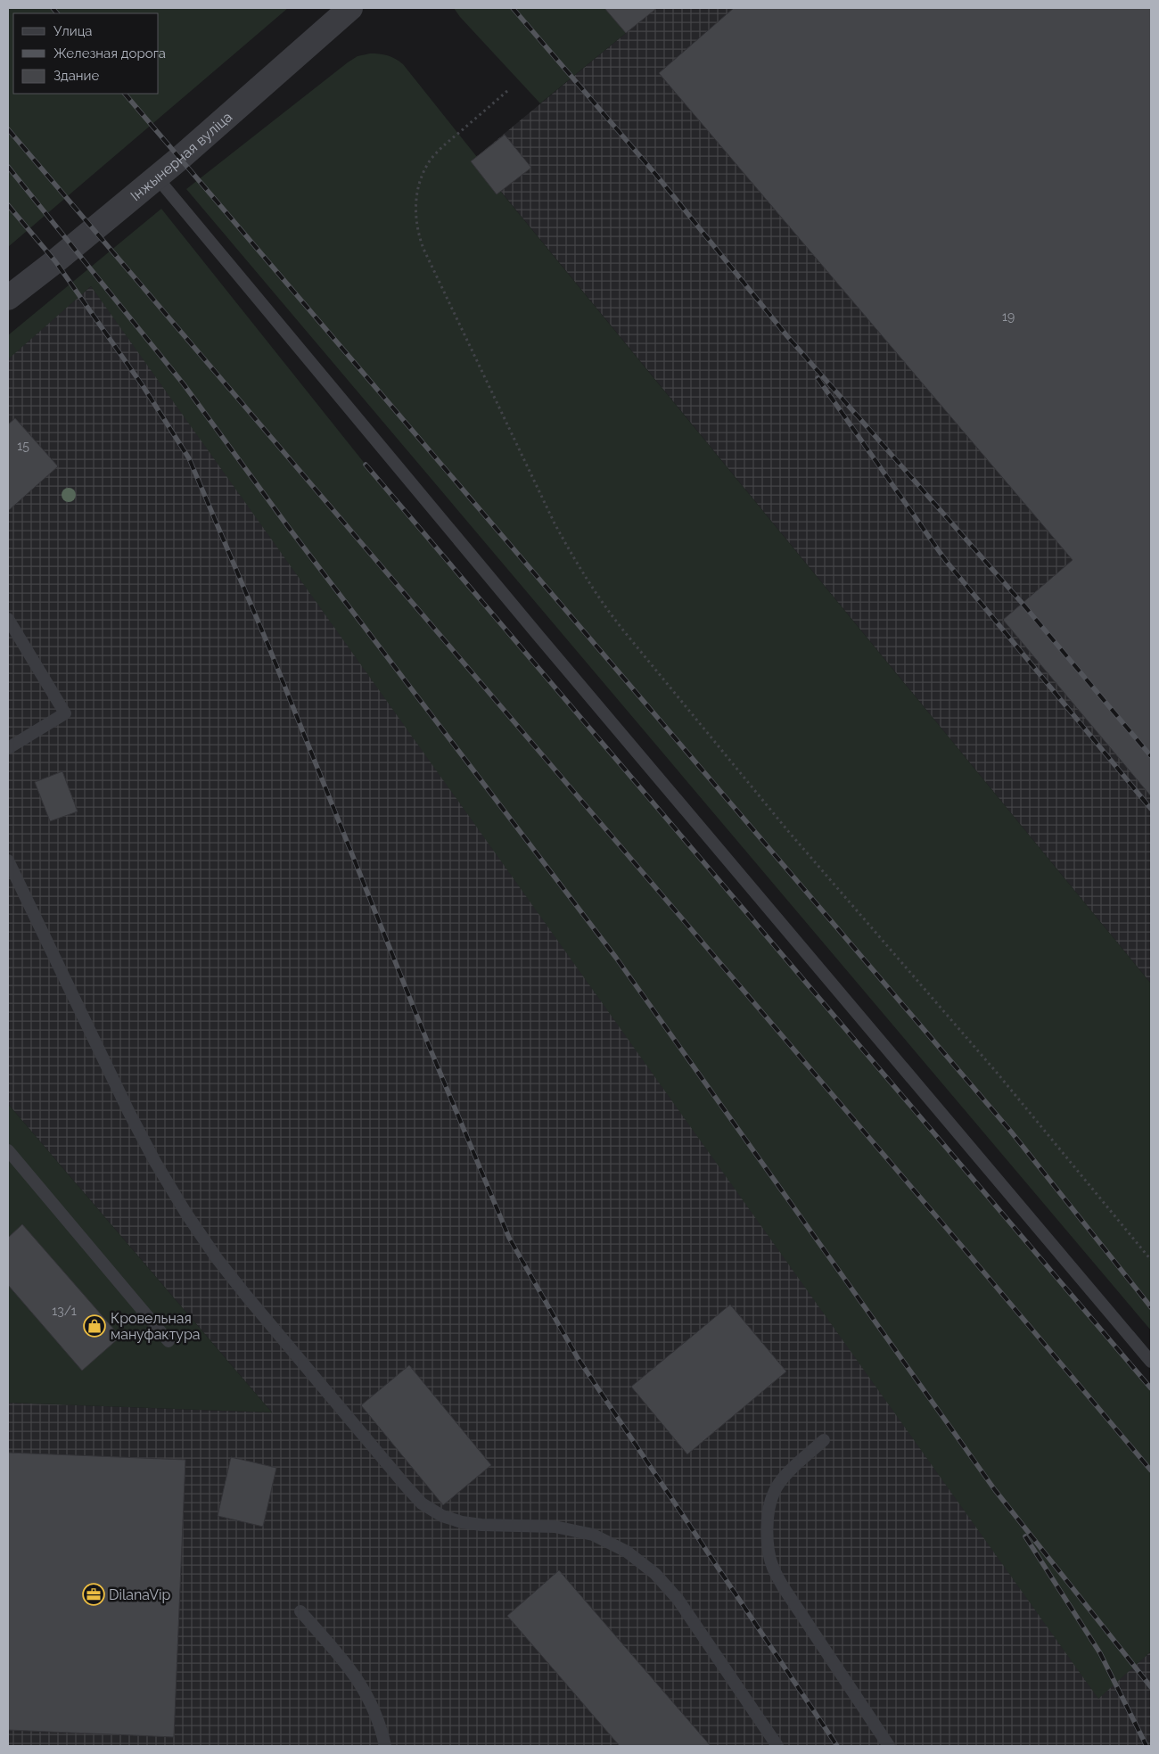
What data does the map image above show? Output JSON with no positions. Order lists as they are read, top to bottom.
{
  "streets": {
    "street": ["Інжынерная вуліца"]
  },
  "places": {
    "shop": ["Кровельная мануфактура"],
    "office": ["DilanaVip"]
  },
  "house_numbers": ["19", "15", "13/1"],
  "legend": ["Улица", "Железная дорога", "Здание"]
}
